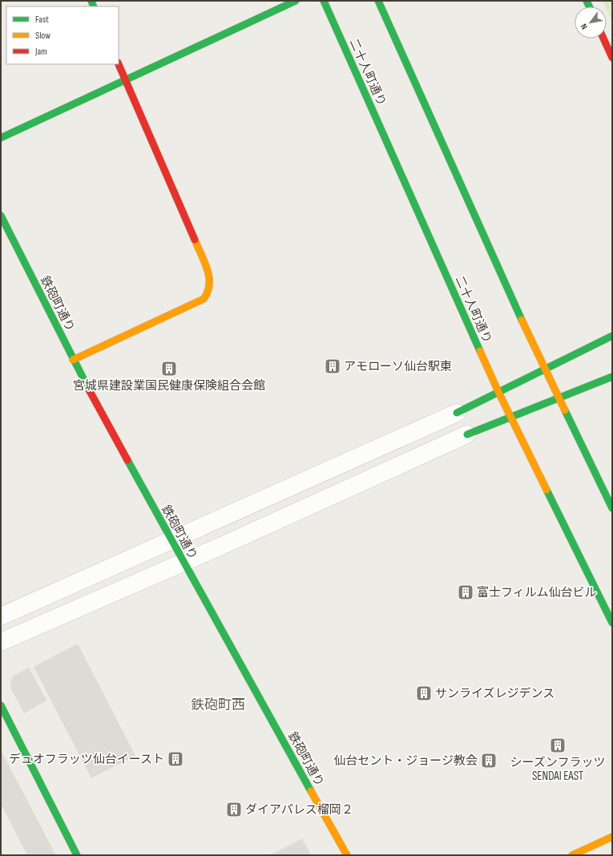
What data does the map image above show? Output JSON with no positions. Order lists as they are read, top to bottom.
{
  "streets": {
    "street": ["二十人町通り", "鉄砲町通り"]
  },
  "districts": ["鉄砲町西"],
  "places": {
    "building": [
      "アモローソ仙台駅東",
      "宮城県建設業国民健康保険組合会館",
      "富士フィルム仙台ビル",
      "サンライズレジデンス",
      "シーズンフラッツ SENDAI EAST",
      "デュオフラッツ仙台イースト",
      "仙台セント・ジョージ教会",
      "ダイアパレス榴岡２"
    ]
  },
  "legend": ["Fast", "Slow", "Jam"],
  "north": "bottom left"
}
